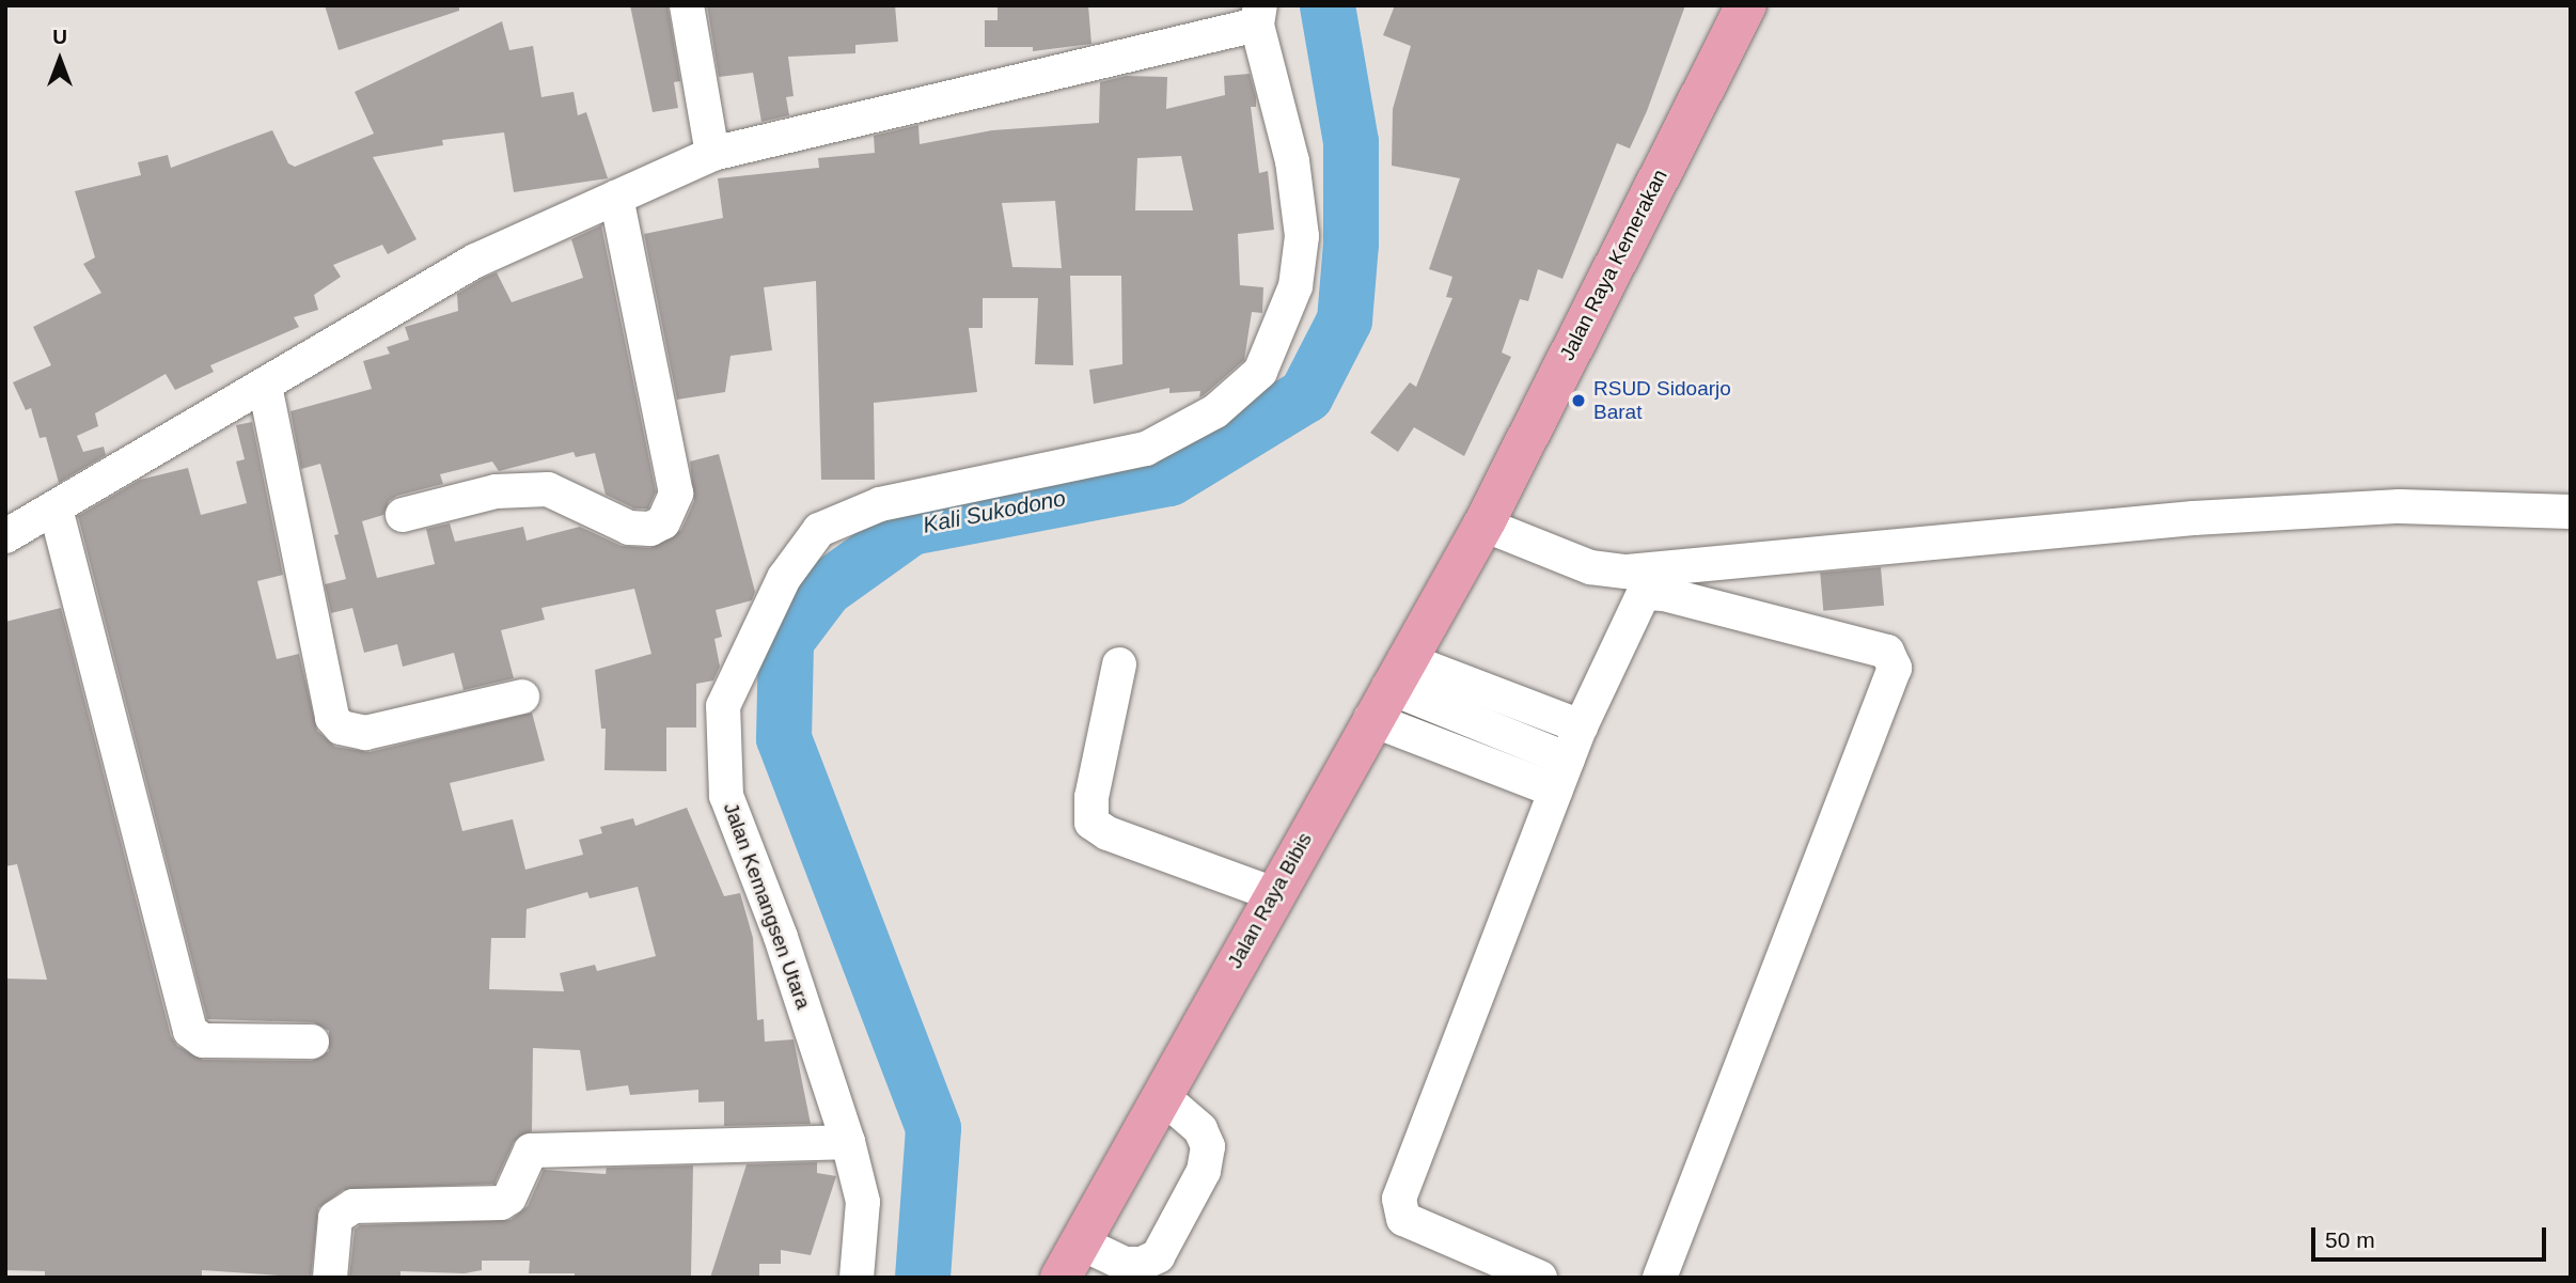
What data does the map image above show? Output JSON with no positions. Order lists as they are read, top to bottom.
{
  "streets": {
    "main road": ["Jalan Raya Kemerakan", "Jalan Raya Bibis"],
    "street": ["Jalan Kemangsen Utara"]
  },
  "crossings": [
    ["Jalan Raya Kemerakan", "Jalan Raya Bibis"]
  ],
  "water": ["Kali Sukodono"],
  "places": ["RSUD Sidoarjo Barat"],
  "scale_bar": "50 m",
  "north": "top"
}
